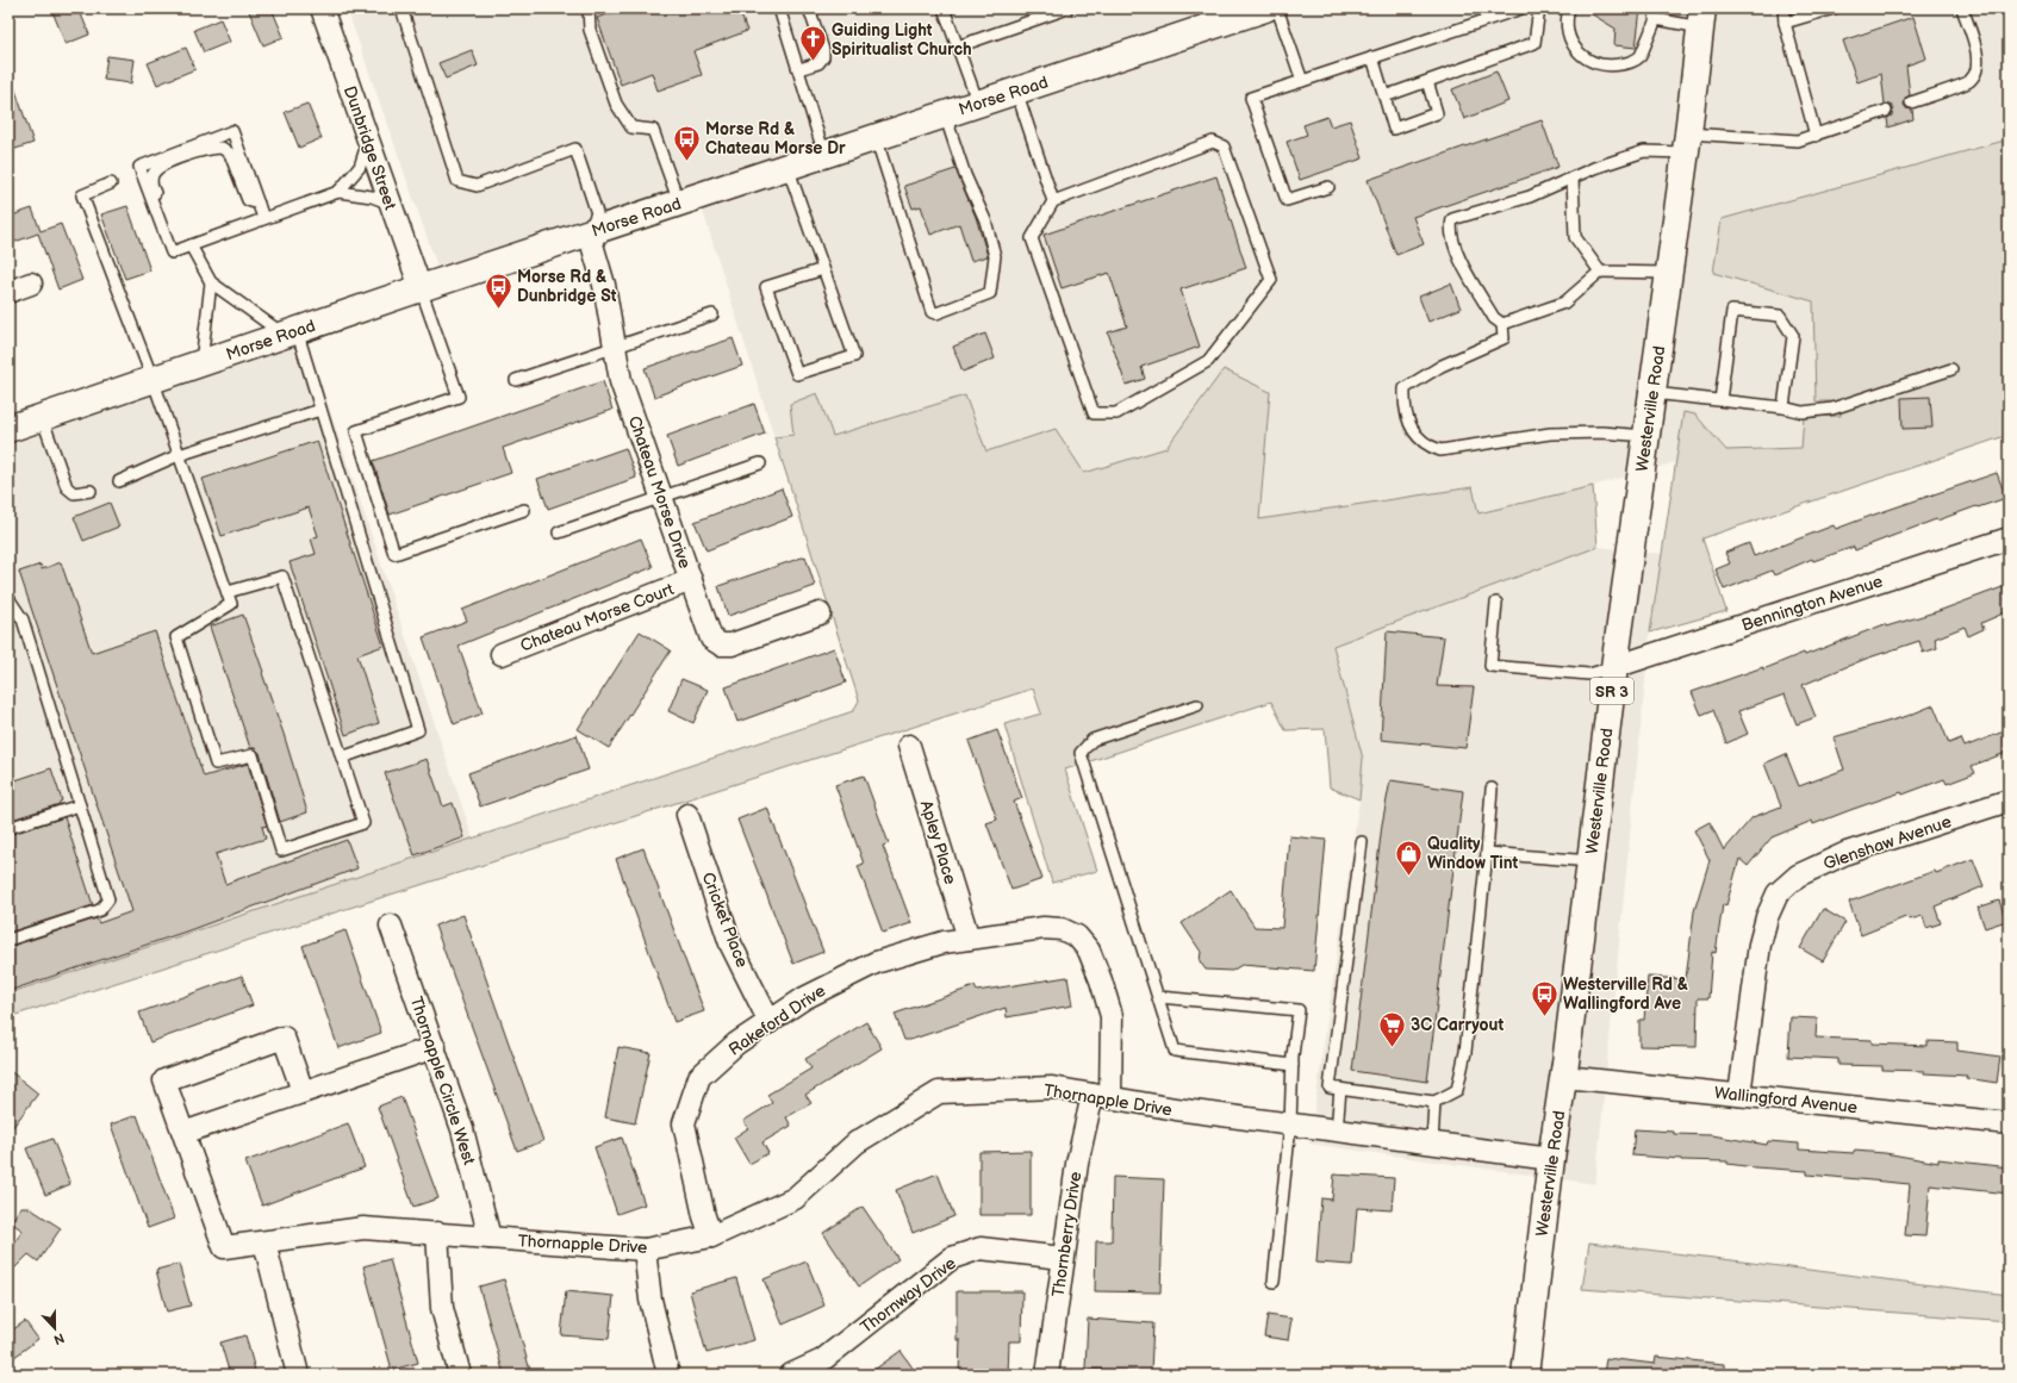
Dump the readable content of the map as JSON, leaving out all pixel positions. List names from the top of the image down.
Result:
{
  "streets": {
    "main road": ["Morse Road", "Westerville Road", "SR 3"],
    "street": [
      "Dunbridge Street",
      "Chateau Morse Drive",
      "Bennington Avenue",
      "Chateau Morse Court",
      "Apley Place",
      "Glenshaw Avenue",
      "Cricket Place",
      "Rakeford Drive",
      "Thornapple Circle West",
      "Thornapple Drive",
      "Wallingford Avenue",
      "Thornberry Drive",
      "Thornway Drive"
    ]
  },
  "crossings": [
    ["Morse Road", "Dunbridge Street"],
    ["Morse Road", "Chateau Morse Drive"],
    ["Westerville Road", "Bennington Avenue"],
    ["Westerville Road", "Thornapple Drive"],
    ["Westerville Road", "Wallingford Avenue"],
    ["Chateau Morse Drive", "Chateau Morse Court"],
    ["Apley Place", "Rakeford Drive"],
    ["Glenshaw Avenue", "Wallingford Avenue"],
    ["Cricket Place", "Rakeford Drive"],
    ["Rakeford Drive", "Thornapple Drive"],
    ["Rakeford Drive", "Thornberry Drive"],
    ["Thornapple Circle West", "Thornapple Drive"],
    ["Thornapple Drive", "Thornberry Drive"],
    ["Thornberry Drive", "Thornway Drive"]
  ],
  "places": {
    "church": ["Guiding Light Spiritualist Church"],
    "bus stop": ["Morse Rd & Chateau Morse Dr", "Morse Rd & Dunbridge St", "Westerville Rd & Wallingford Ave"],
    "shop": ["Quality Window Tint"],
    "supermarket": ["3C Carryout"]
  },
  "north": "bottom"
}
